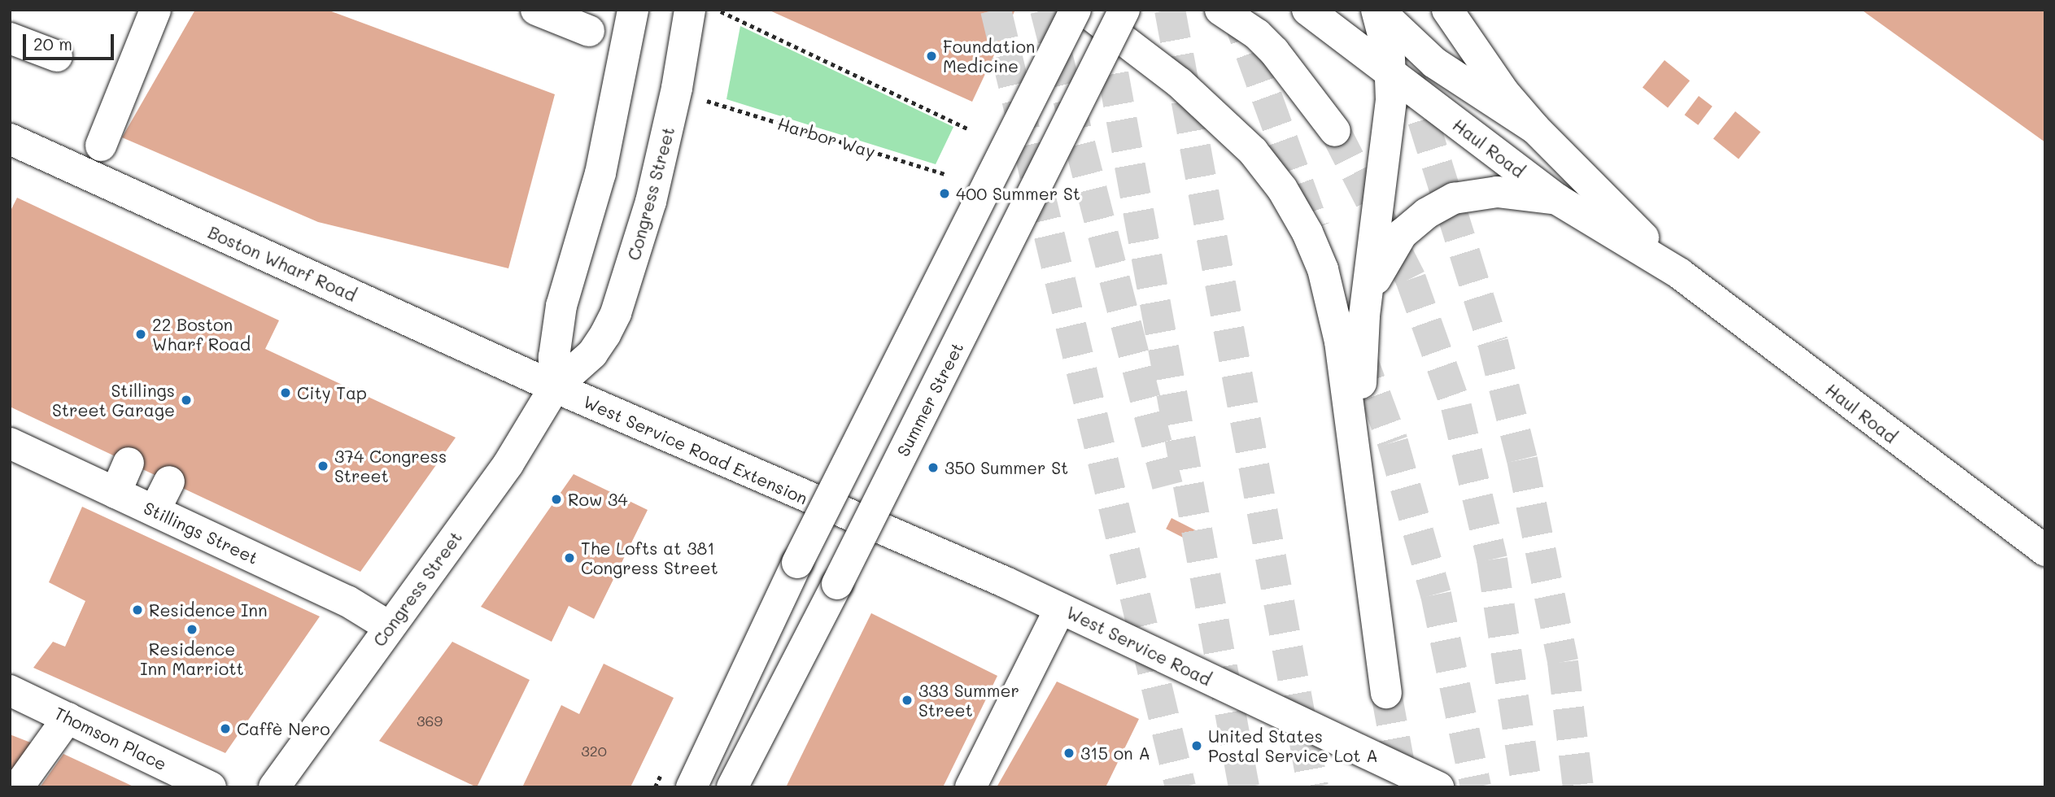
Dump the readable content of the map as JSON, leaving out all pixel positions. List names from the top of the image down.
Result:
{
  "streets": {
    "main road": [
      "Haul Road",
      "Congress Street",
      "Boston Wharf Road",
      "Summer Street",
      "West Service Road Extension",
      "Stillings Street",
      "West Service Road",
      "Thomson Place"
    ],
    "path": ["Harbor Way"]
  },
  "crossings": [
    ["Congress Street", "Boston Wharf Road"],
    ["Congress Street", "West Service Road Extension"],
    ["Congress Street", "Stillings Street"],
    ["Boston Wharf Road", "West Service Road Extension"],
    ["West Service Road Extension", "West Service Road"]
  ],
  "places": [
    "Foundation Medicine",
    "400 Summer St",
    "22 Boston Wharf Road",
    "City Tap",
    "Stillings Street Garage",
    "374 Congress Street",
    "350 Summer St",
    "Row 34",
    "The Lofts at 381 Congress Street",
    "Residence Inn",
    "Residence Inn Marriott",
    "333 Summer Street",
    "Caffè Nero",
    "United States Postal Service Lot A",
    "315 on A"
  ],
  "house_numbers": ["369", "320"],
  "scale_bar": "20 m"
}
